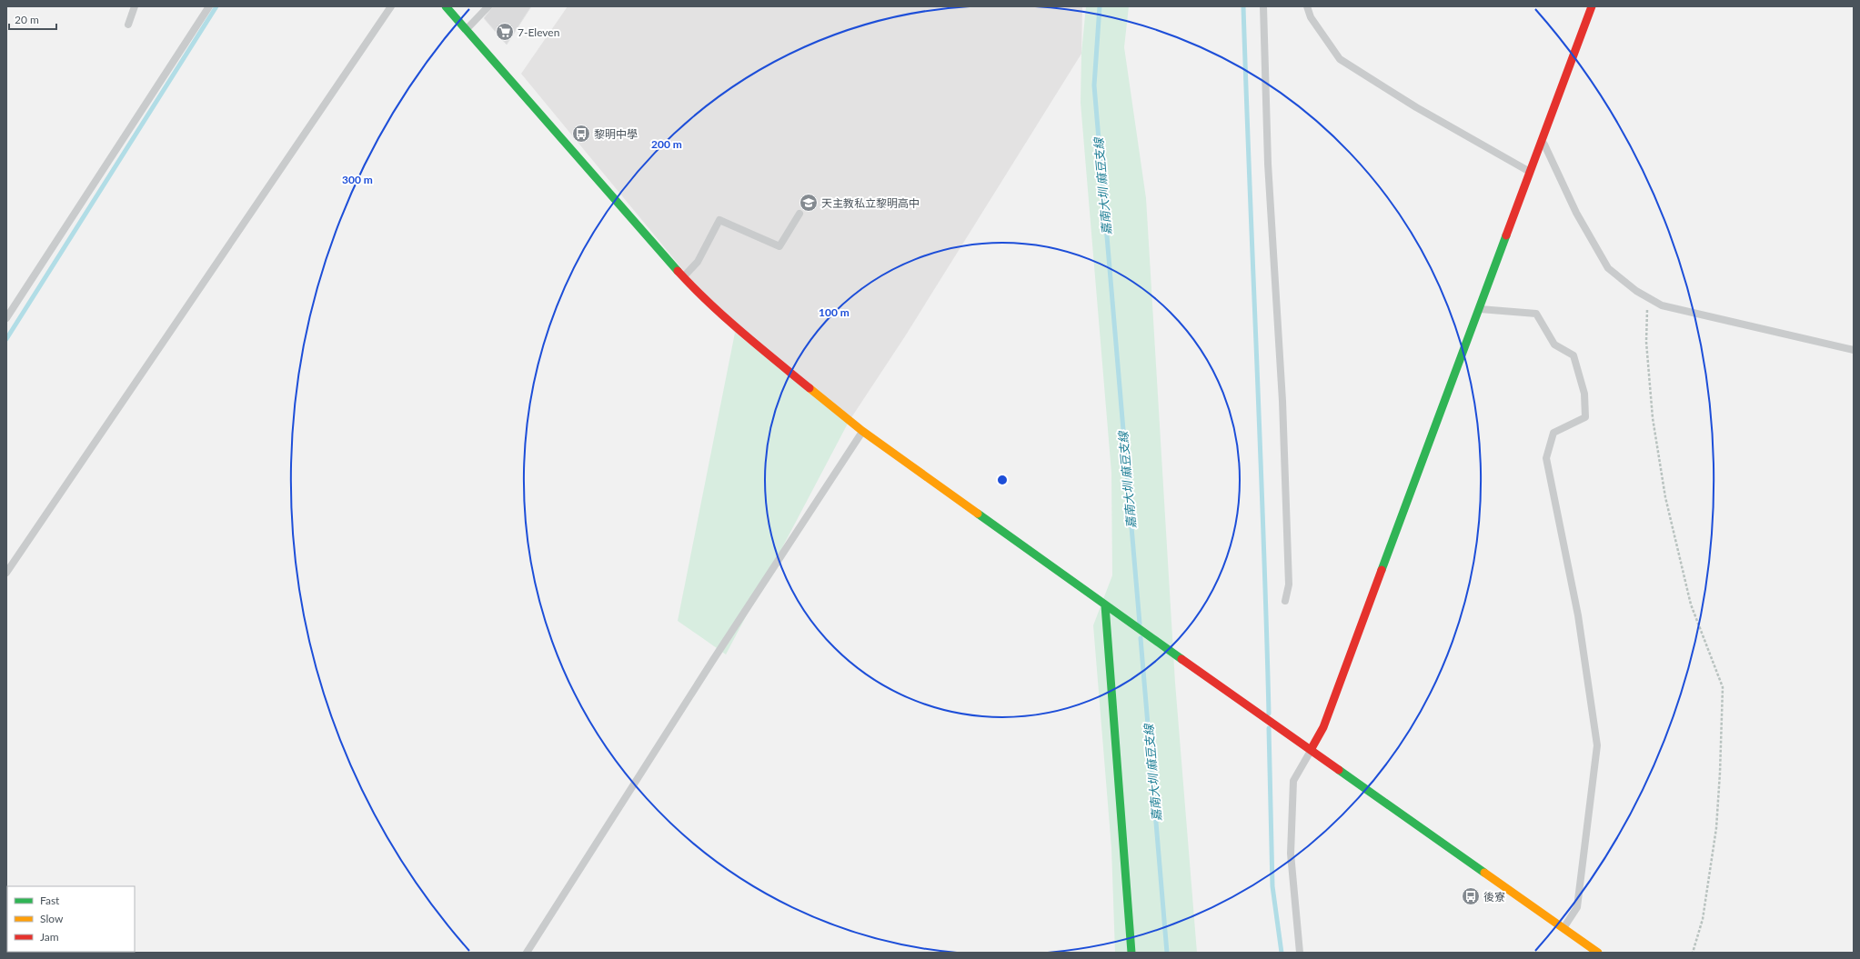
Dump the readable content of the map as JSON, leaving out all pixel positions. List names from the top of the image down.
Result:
{
  "water": ["嘉南大圳 麻豆支線"],
  "places": {
    "supermarket": ["7-Eleven"],
    "bus stop": ["黎明中學", "後寮"],
    "school or university": ["天主教私立黎明高中"]
  },
  "legend": ["Fast", "Slow", "Jam"],
  "scale_bar": "20 m",
  "rings": ["200 m", "300 m", "100 m"]
}
